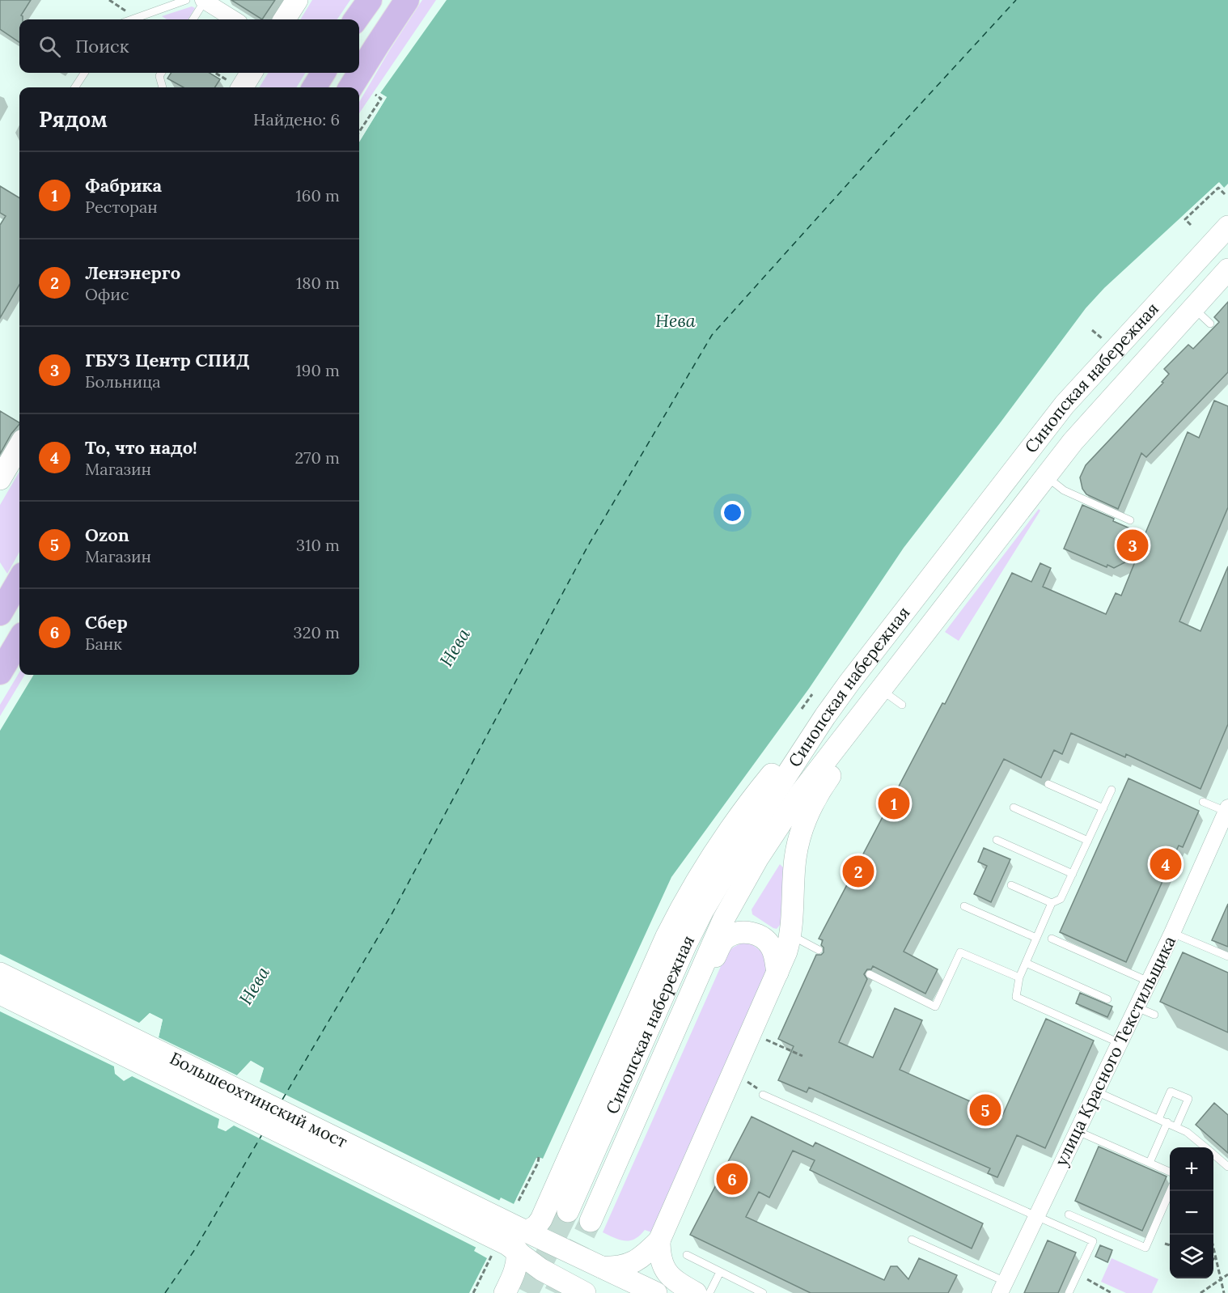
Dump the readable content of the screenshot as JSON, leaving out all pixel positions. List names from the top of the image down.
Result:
{
  "streets": {
    "main road": ["Синопская набережная", "Большеохтинский мост"],
    "street": ["улица Красного Текстильщика"]
  },
  "water": ["Нева"],
  "page": {
    "search": "Поиск",
    "heading": ["Рядом", "Найдено: 6"],
    "list": [
      {
        "mark": "1",
        "name": "Фабрика",
        "note": "Ресторан",
        "value": "160 m"
      },
      {
        "mark": "2",
        "name": "Ленэнерго",
        "note": "Офис",
        "value": "180 m"
      },
      {
        "mark": "3",
        "name": "ГБУЗ Центр СПИД",
        "note": "Больница",
        "value": "190 m"
      },
      {
        "mark": "4",
        "name": "То, что надо!",
        "note": "Магазин",
        "value": "270 m"
      },
      {
        "mark": "5",
        "name": "Ozon",
        "note": "Магазин",
        "value": "310 m"
      },
      {
        "mark": "6",
        "name": "Сбер",
        "note": "Банк",
        "value": "320 m"
      }
    ],
    "pins": [
      "3",
      "1",
      "4",
      "2",
      "5",
      "6"
    ],
    "map_buttons": ["+", "−"]
  }
}
